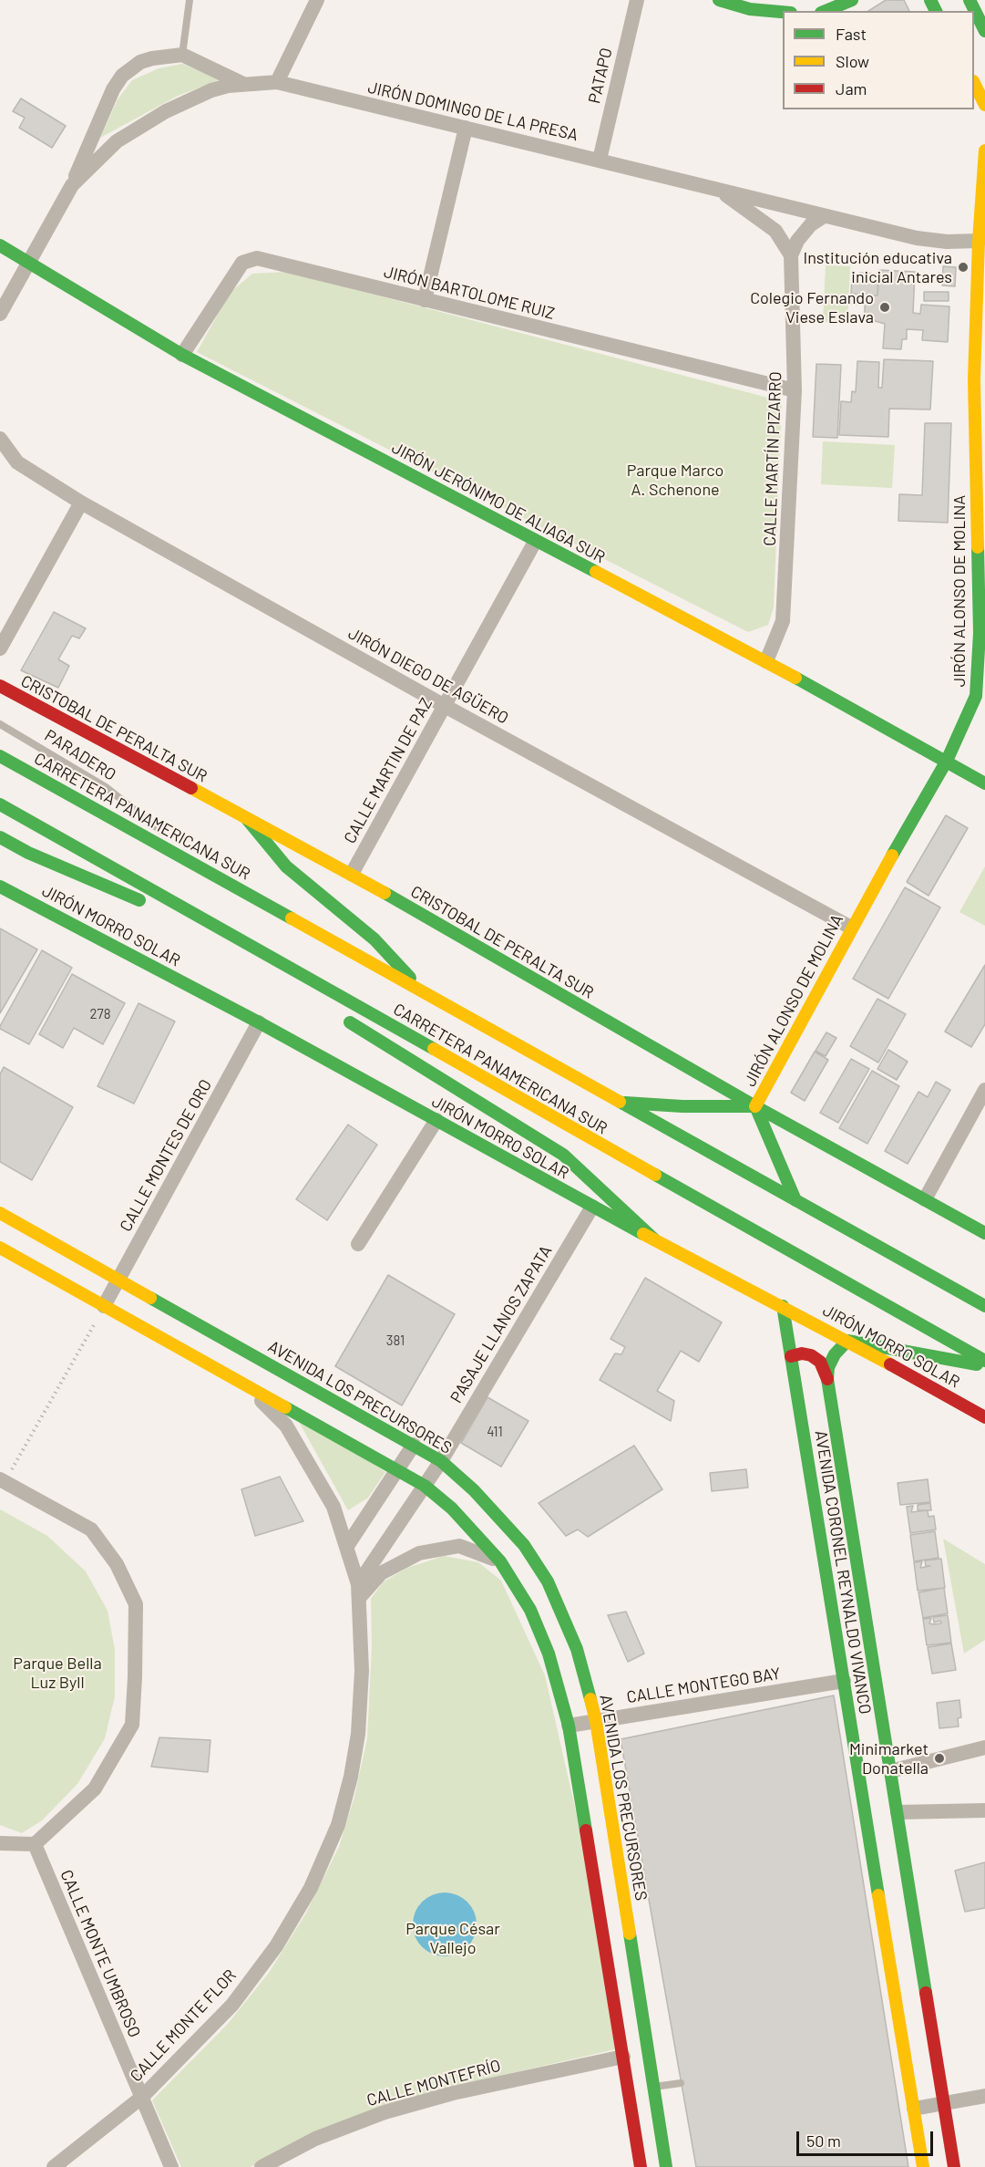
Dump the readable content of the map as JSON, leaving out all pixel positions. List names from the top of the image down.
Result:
{
  "streets": {
    "main road": [
      "JIRÓN JERÓNIMO DE ALIAGA SUR",
      "JIRÓN ALONSO DE MOLINA",
      "CRISTOBAL DE PERALTA SUR",
      "CARRETERA PANAMERICANA SUR",
      "JIRÓN MORRO SOLAR",
      "AVENIDA LOS PRECURSORES",
      "AVENIDA CORONEL REYNALDO VIVANCO"
    ],
    "street": [
      "PATAPO",
      "JIRÓN DOMINGO DE LA PRESA",
      "JIRÓN BARTOLOME RUIZ",
      "CALLE MARTÍN PIZARRO",
      "JIRÓN DIEGO DE AGÜERO",
      "CALLE MARTIN DE PAZ",
      "CALLE MONTES DE ORO",
      "PASAJE LLANOS ZAPATA",
      "CALLE MONTEGO BAY",
      "CALLE MONTE UMBROSO",
      "CALLE MONTE FLOR",
      "CALLE MONTEFRÍO"
    ],
    "lane": ["PARADERO"]
  },
  "crossings": [
    ["PATAPO", "JIRÓN DOMINGO DE LA PRESA"],
    ["JIRÓN DOMINGO DE LA PRESA", "JIRÓN JERÓNIMO DE ALIAGA SUR"],
    ["JIRÓN DOMINGO DE LA PRESA", "JIRÓN ALONSO DE MOLINA"],
    ["JIRÓN BARTOLOME RUIZ", "CALLE MARTÍN PIZARRO"],
    ["JIRÓN BARTOLOME RUIZ", "JIRÓN JERÓNIMO DE ALIAGA SUR"],
    ["CALLE MARTÍN PIZARRO", "JIRÓN JERÓNIMO DE ALIAGA SUR"],
    ["JIRÓN JERÓNIMO DE ALIAGA SUR", "JIRÓN ALONSO DE MOLINA"],
    ["JIRÓN JERÓNIMO DE ALIAGA SUR", "CALLE MARTIN DE PAZ"],
    ["JIRÓN ALONSO DE MOLINA", "JIRÓN DIEGO DE AGÜERO"],
    ["JIRÓN ALONSO DE MOLINA", "CRISTOBAL DE PERALTA SUR"],
    ["JIRÓN DIEGO DE AGÜERO", "CALLE MARTIN DE PAZ"],
    ["CRISTOBAL DE PERALTA SUR", "CALLE MARTIN DE PAZ"],
    ["JIRÓN MORRO SOLAR", "CALLE MONTES DE ORO"],
    ["JIRÓN MORRO SOLAR", "PASAJE LLANOS ZAPATA"],
    ["JIRÓN MORRO SOLAR", "AVENIDA CORONEL REYNALDO VIVANCO"],
    ["CALLE MONTES DE ORO", "AVENIDA LOS PRECURSORES"],
    ["PASAJE LLANOS ZAPATA", "AVENIDA LOS PRECURSORES"],
    ["PASAJE LLANOS ZAPATA", "CALLE MONTE FLOR"],
    ["AVENIDA LOS PRECURSORES", "CALLE MONTEGO BAY"],
    ["AVENIDA CORONEL REYNALDO VIVANCO", "CALLE MONTEGO BAY"],
    ["CALLE MONTE UMBROSO", "CALLE MONTE FLOR"]
  ],
  "parks": ["Parque Marco A. Schenone", "Parque Bella Luz Byll", "Parque César Vallejo"],
  "places": ["Institución educativa inicial Antares", "Colegio Fernando Viese Eslava", "Minimarket Donatella"],
  "house_numbers": ["278", "381", "411"],
  "legend": ["Fast", "Slow", "Jam"],
  "scale_bar": "50 m"
}
